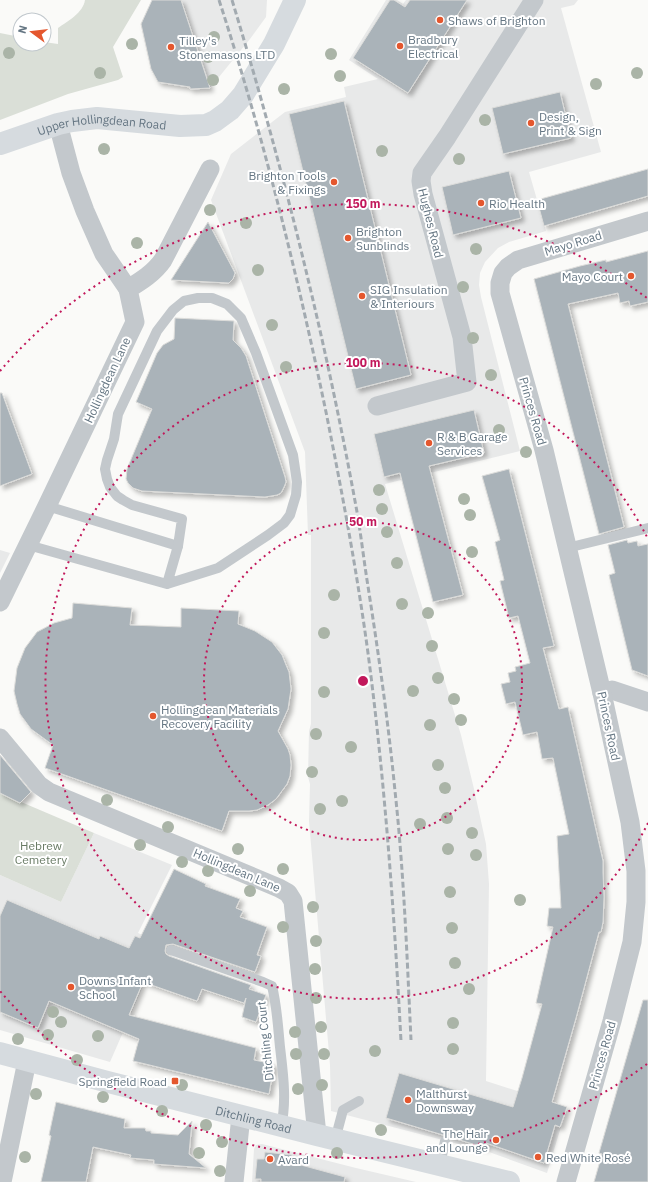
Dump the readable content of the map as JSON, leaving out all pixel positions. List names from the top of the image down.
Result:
{
  "streets": {
    "street": [
      "Upper Hollingdean Road",
      "Hughes Road",
      "Mayo Road",
      "Hollingdean Lane",
      "Princes Road",
      "Ditchling Road"
    ],
    "lane": ["Ditchling Court"]
  },
  "crossings": [
    ["Mayo Road", "Princes Road"],
    ["Hollingdean Lane", "Ditchling Road"],
    ["Ditchling Court", "Ditchling Road"]
  ],
  "parks": ["Hebrew Cemetery"],
  "places": {
    "other": [
      "Shaws of Brighton",
      "Bradbury Electrical",
      "Tilley's Stonemasons LTD",
      "Design, Print & Sign",
      "Brighton Tools & Fixings",
      "Rio Health",
      "Brighton Sunblinds",
      "Mayo Court",
      "SIG Insulation & Interiours",
      "R & B Garage Services",
      "Hollingdean Materials Recovery Facility",
      "Downs Infant School",
      "Malthurst Downsway",
      "The Hair and Lounge",
      "Red White Rosé",
      "Avard"
    ],
    "transit": ["Springfield Road"]
  },
  "north": "left",
  "rings": ["150 m", "100 m", "50 m"]
}
